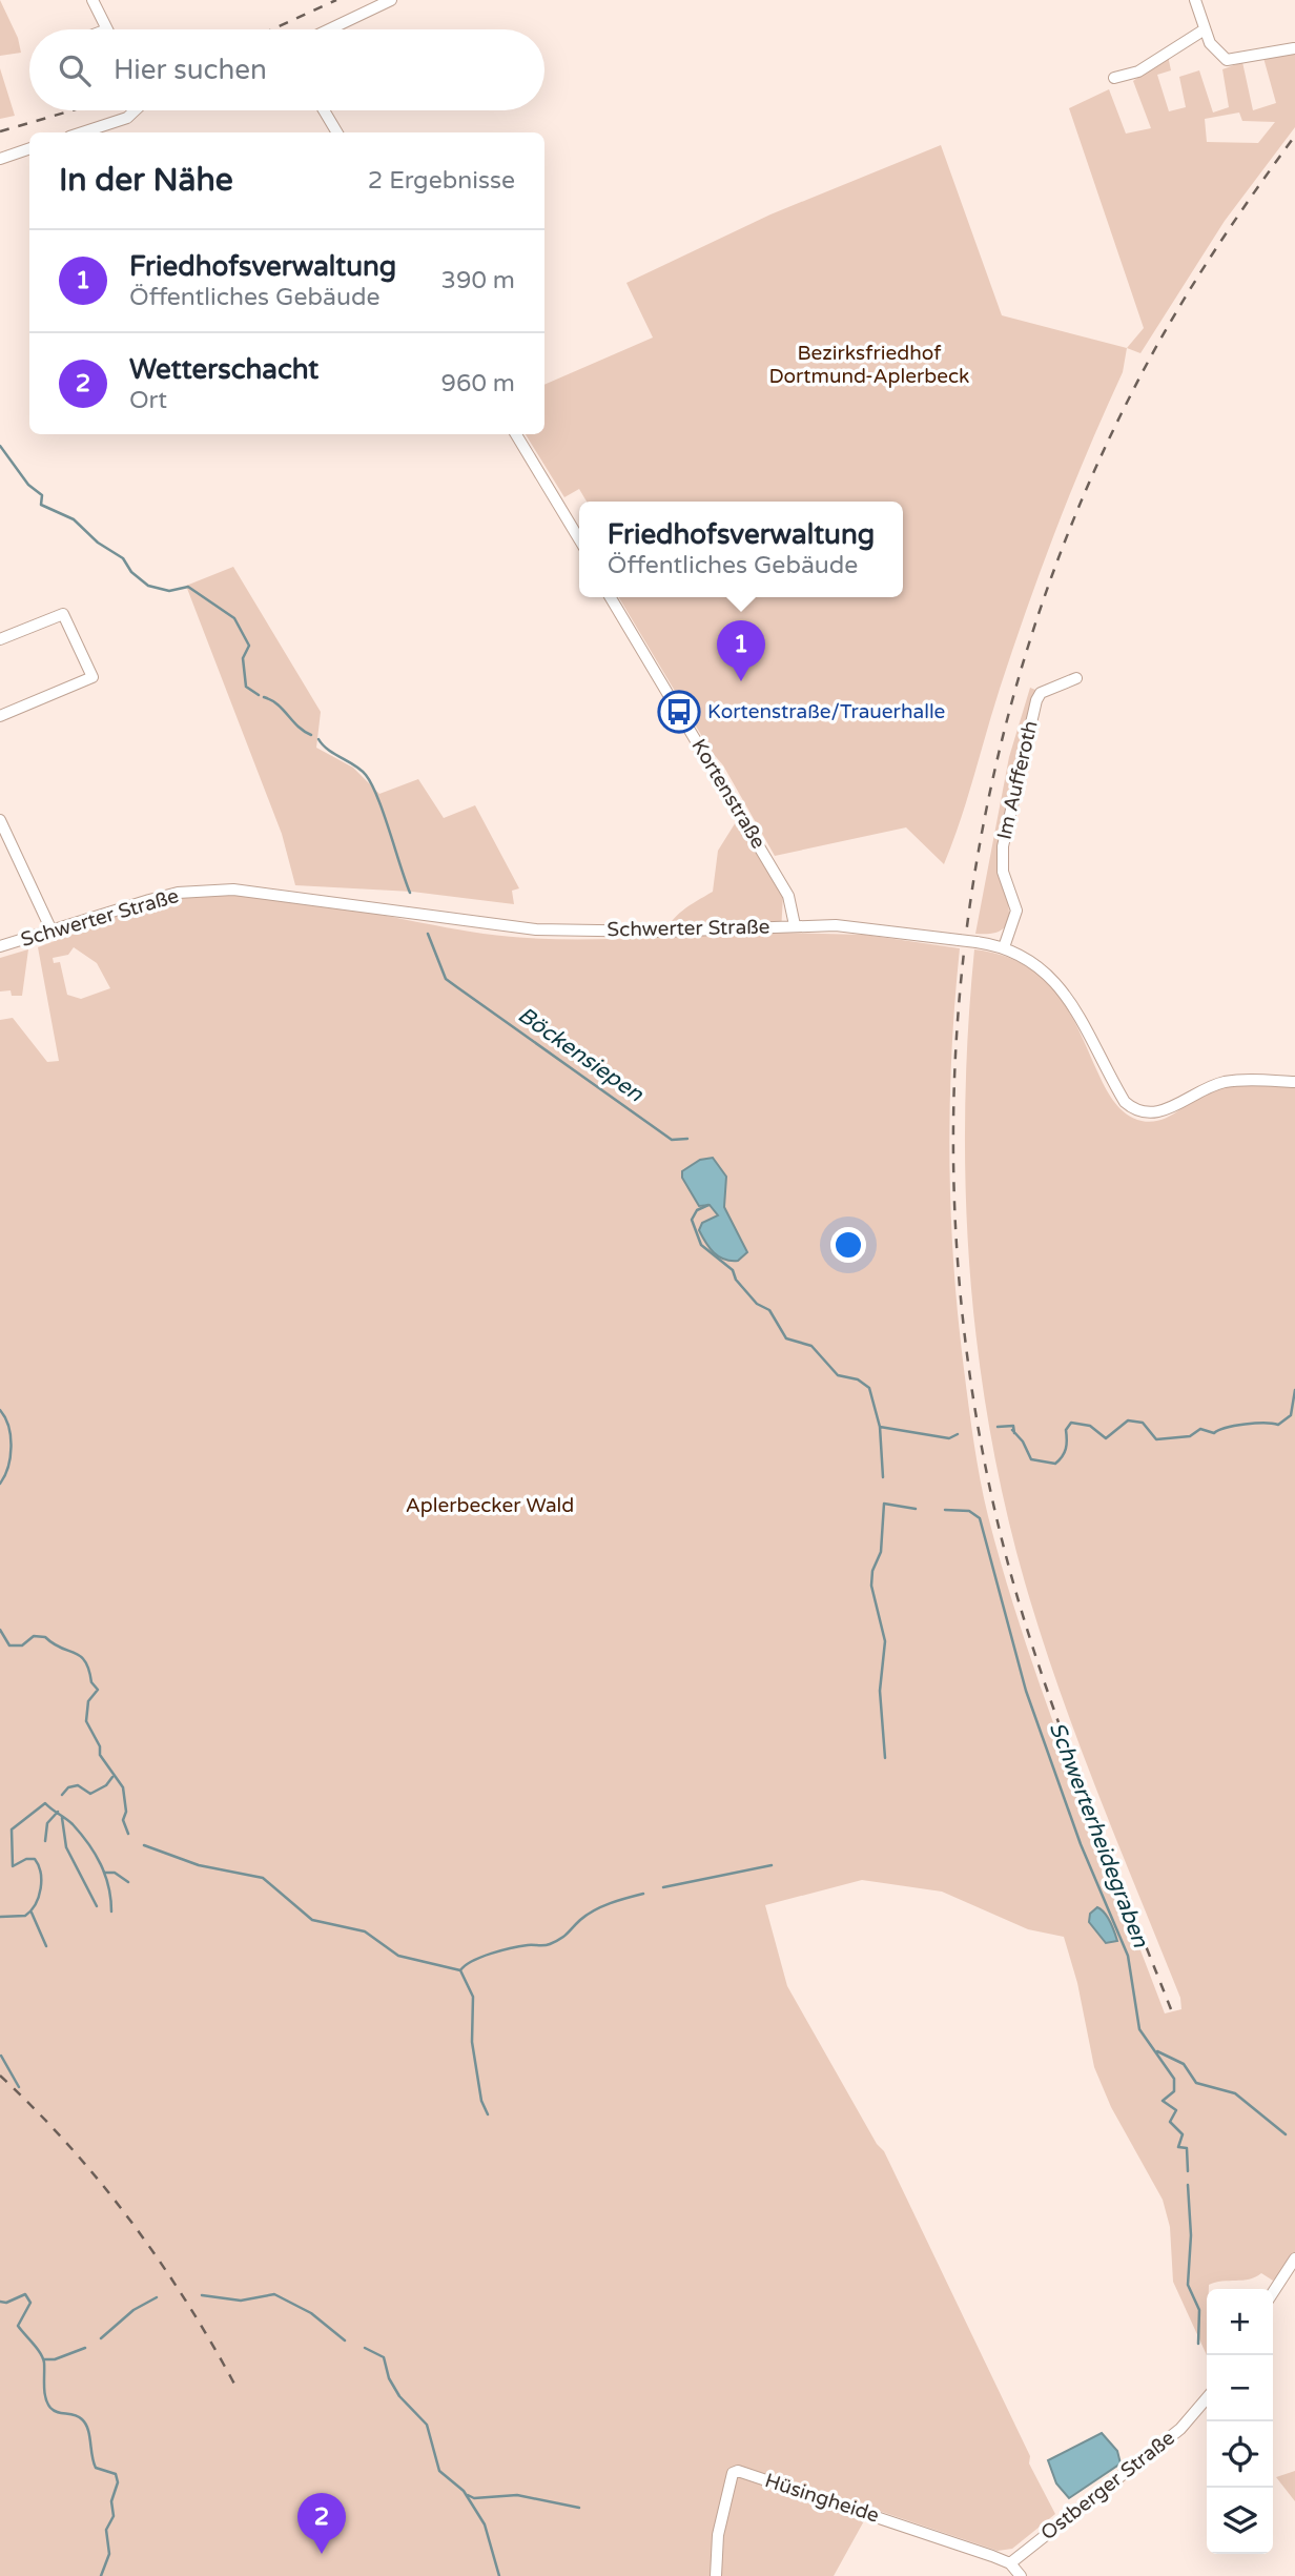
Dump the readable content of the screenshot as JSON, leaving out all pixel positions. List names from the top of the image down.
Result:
{
  "streets": {
    "street": [
      "Im Aufferoth",
      "Kortenstraße",
      "Schwerter Straße",
      "Ostberger Straße",
      "Hüsingheide"
    ]
  },
  "crossings": [
    ["Im Aufferoth", "Schwerter Straße"],
    ["Kortenstraße", "Schwerter Straße"],
    ["Ostberger Straße", "Hüsingheide"]
  ],
  "water": ["Böckensiepen", "Schwerterheidegraben"],
  "parks": ["Bezirksfriedhof Dortmund-Aplerbeck", "Aplerbecker Wald"],
  "places": {
    "bus stop": ["Kortenstraße/Trauerhalle"]
  },
  "page": {
    "search": "Hier suchen",
    "heading": ["In der Nähe", "2 Ergebnisse"],
    "list": [
      {
        "mark": "1",
        "name": "Friedhofsverwaltung",
        "note": "Öffentliches Gebäude",
        "value": "390 m"
      },
      {
        "mark": "2",
        "name": "Wetterschacht",
        "note": "Ort",
        "value": "960 m"
      }
    ],
    "popup": ["Friedhofsverwaltung", "Öffentliches Gebäude"],
    "pins": ["1", "2"],
    "map_buttons": ["+", "−"]
  }
}
